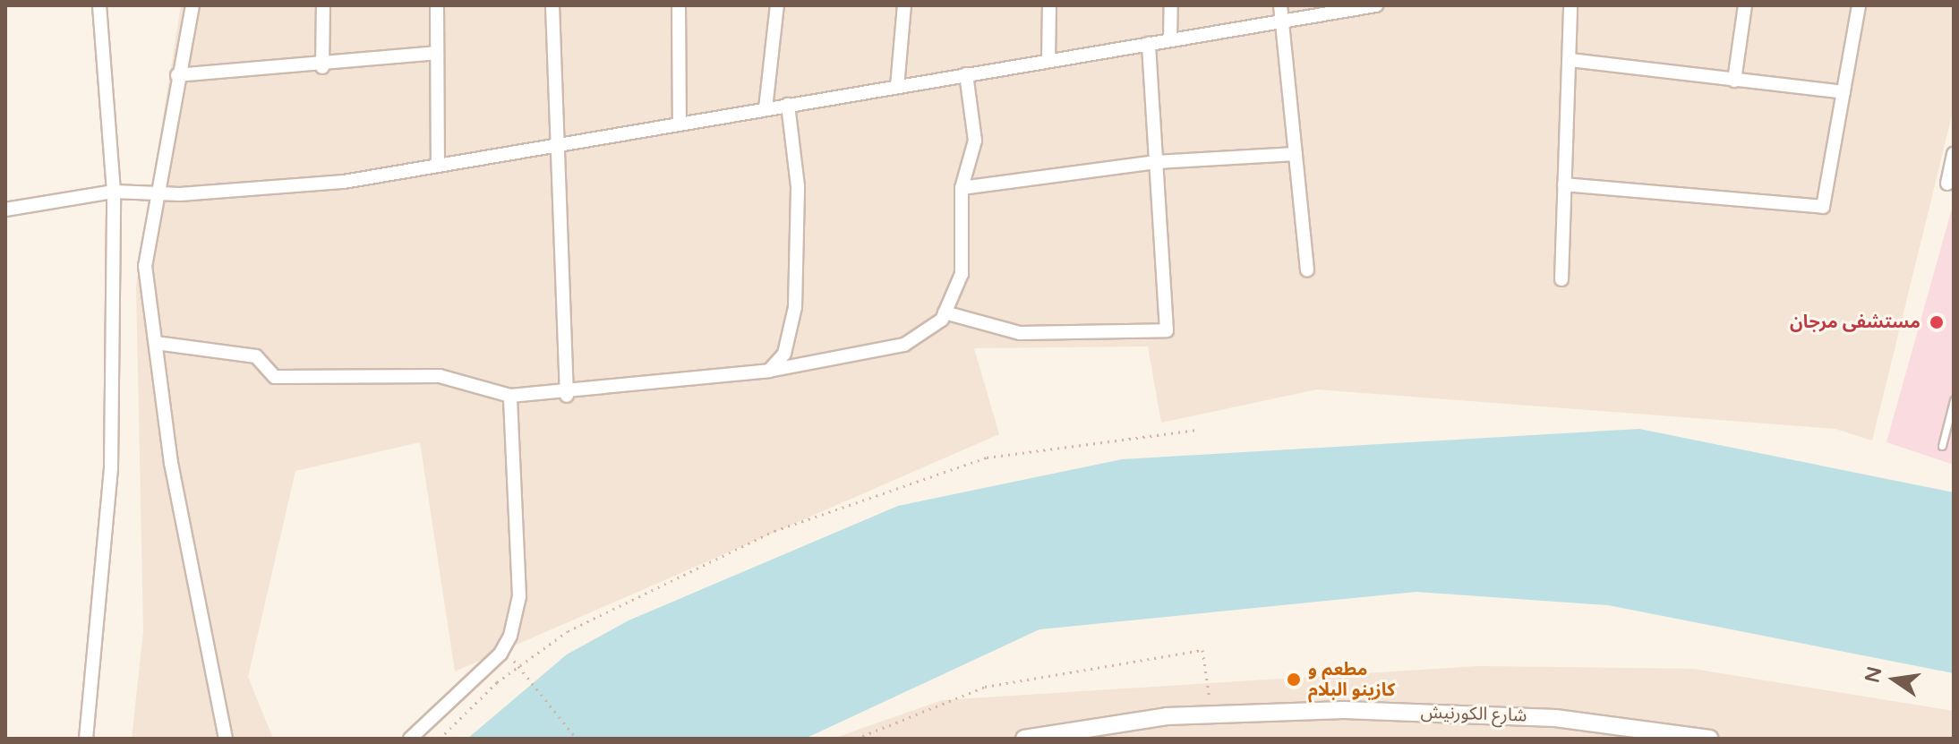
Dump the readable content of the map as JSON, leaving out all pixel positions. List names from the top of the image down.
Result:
{
  "streets": {
    "street": ["شارع الكورنيش"]
  },
  "places": ["مستشفى مرجان", "مطعم و كازينو البلام"],
  "north": "left"
}
